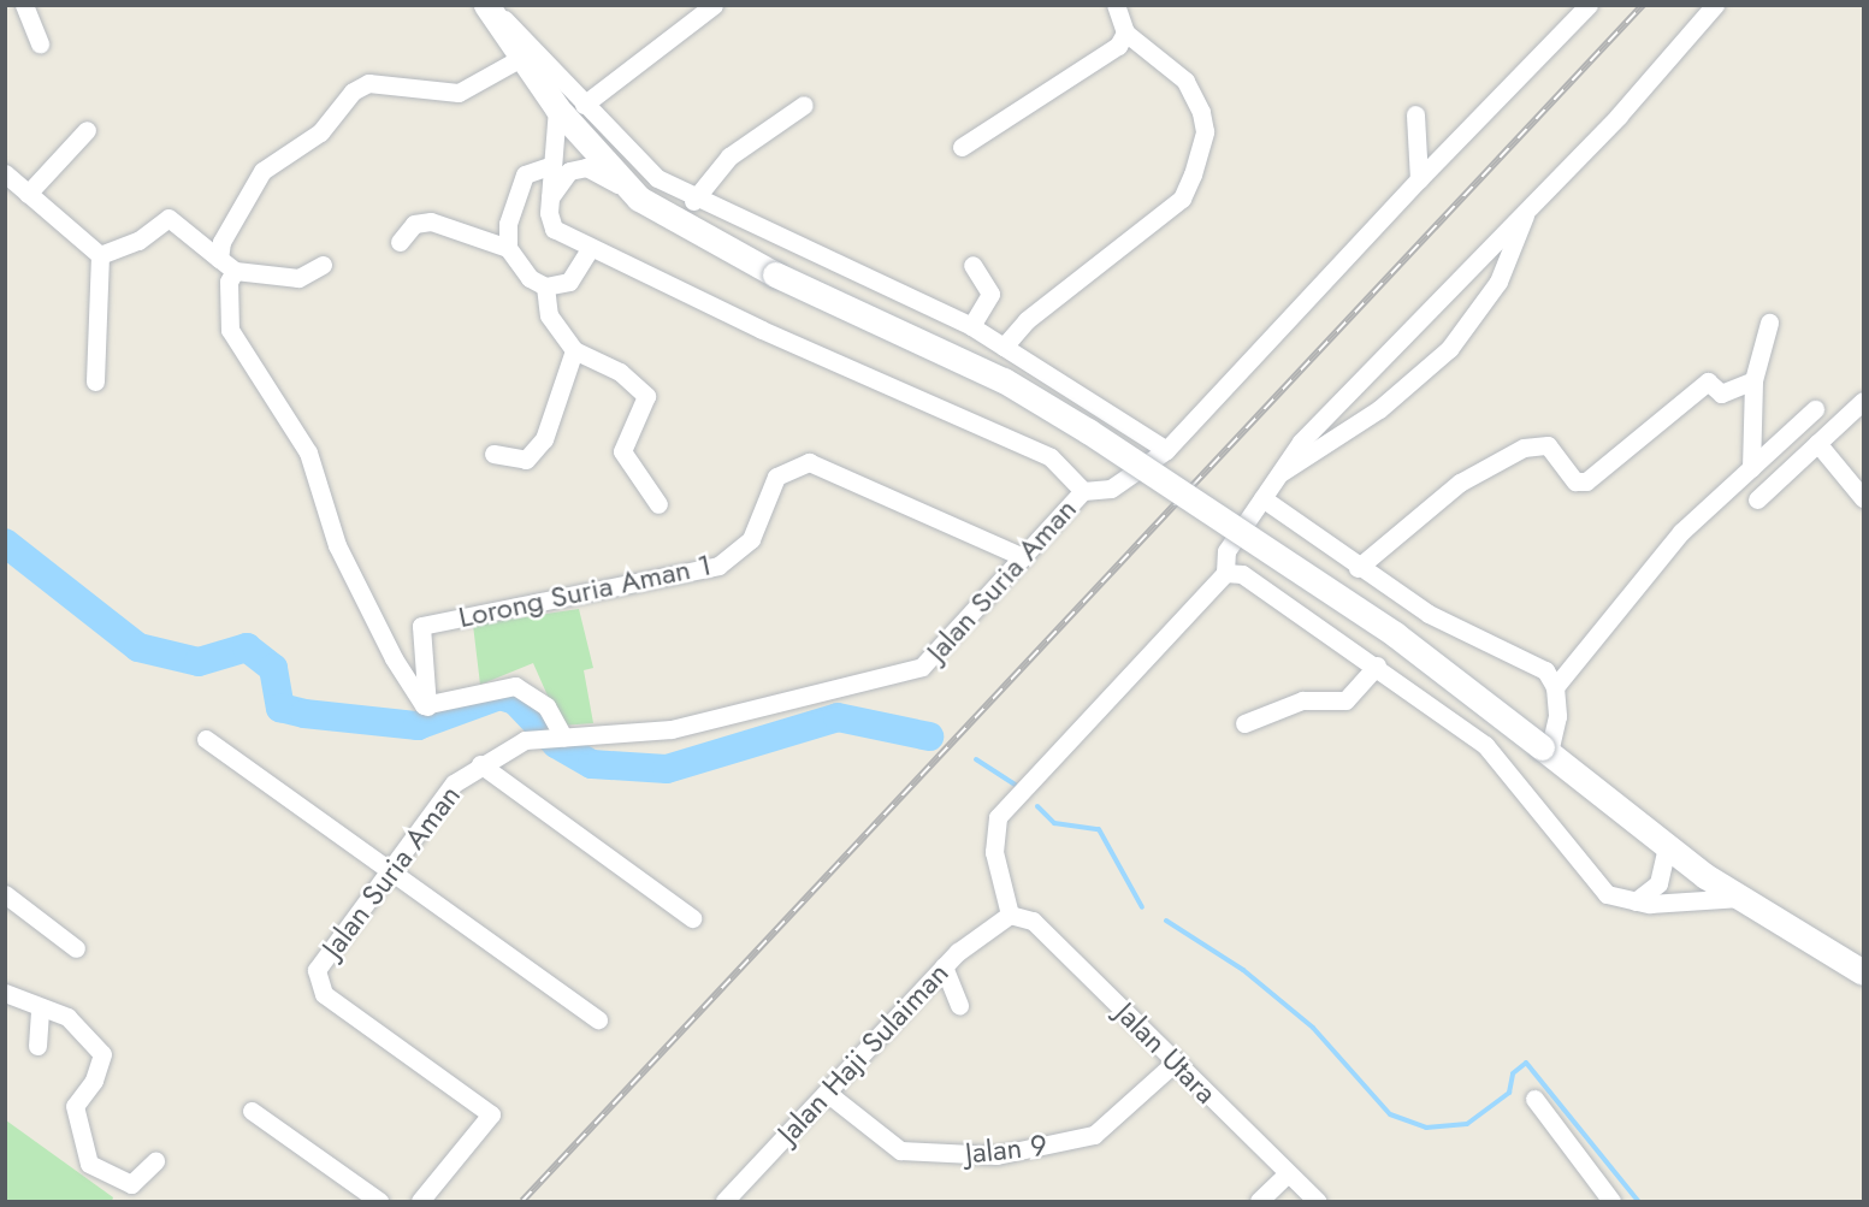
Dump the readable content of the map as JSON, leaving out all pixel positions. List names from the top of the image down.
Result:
{
  "streets": {
    "street": [
      "Jalan Suria Aman",
      "Lorong Suria Aman 1",
      "Jalan Haji Sulaiman",
      "Jalan Utara",
      "Jalan 9"
    ]
  },
  "crossings": [
    ["Jalan Suria Aman", "Lorong Suria Aman 1"],
    ["Jalan Haji Sulaiman", "Jalan Utara"],
    ["Jalan Haji Sulaiman", "Jalan 9"],
    ["Jalan Utara", "Jalan 9"]
  ]
}
